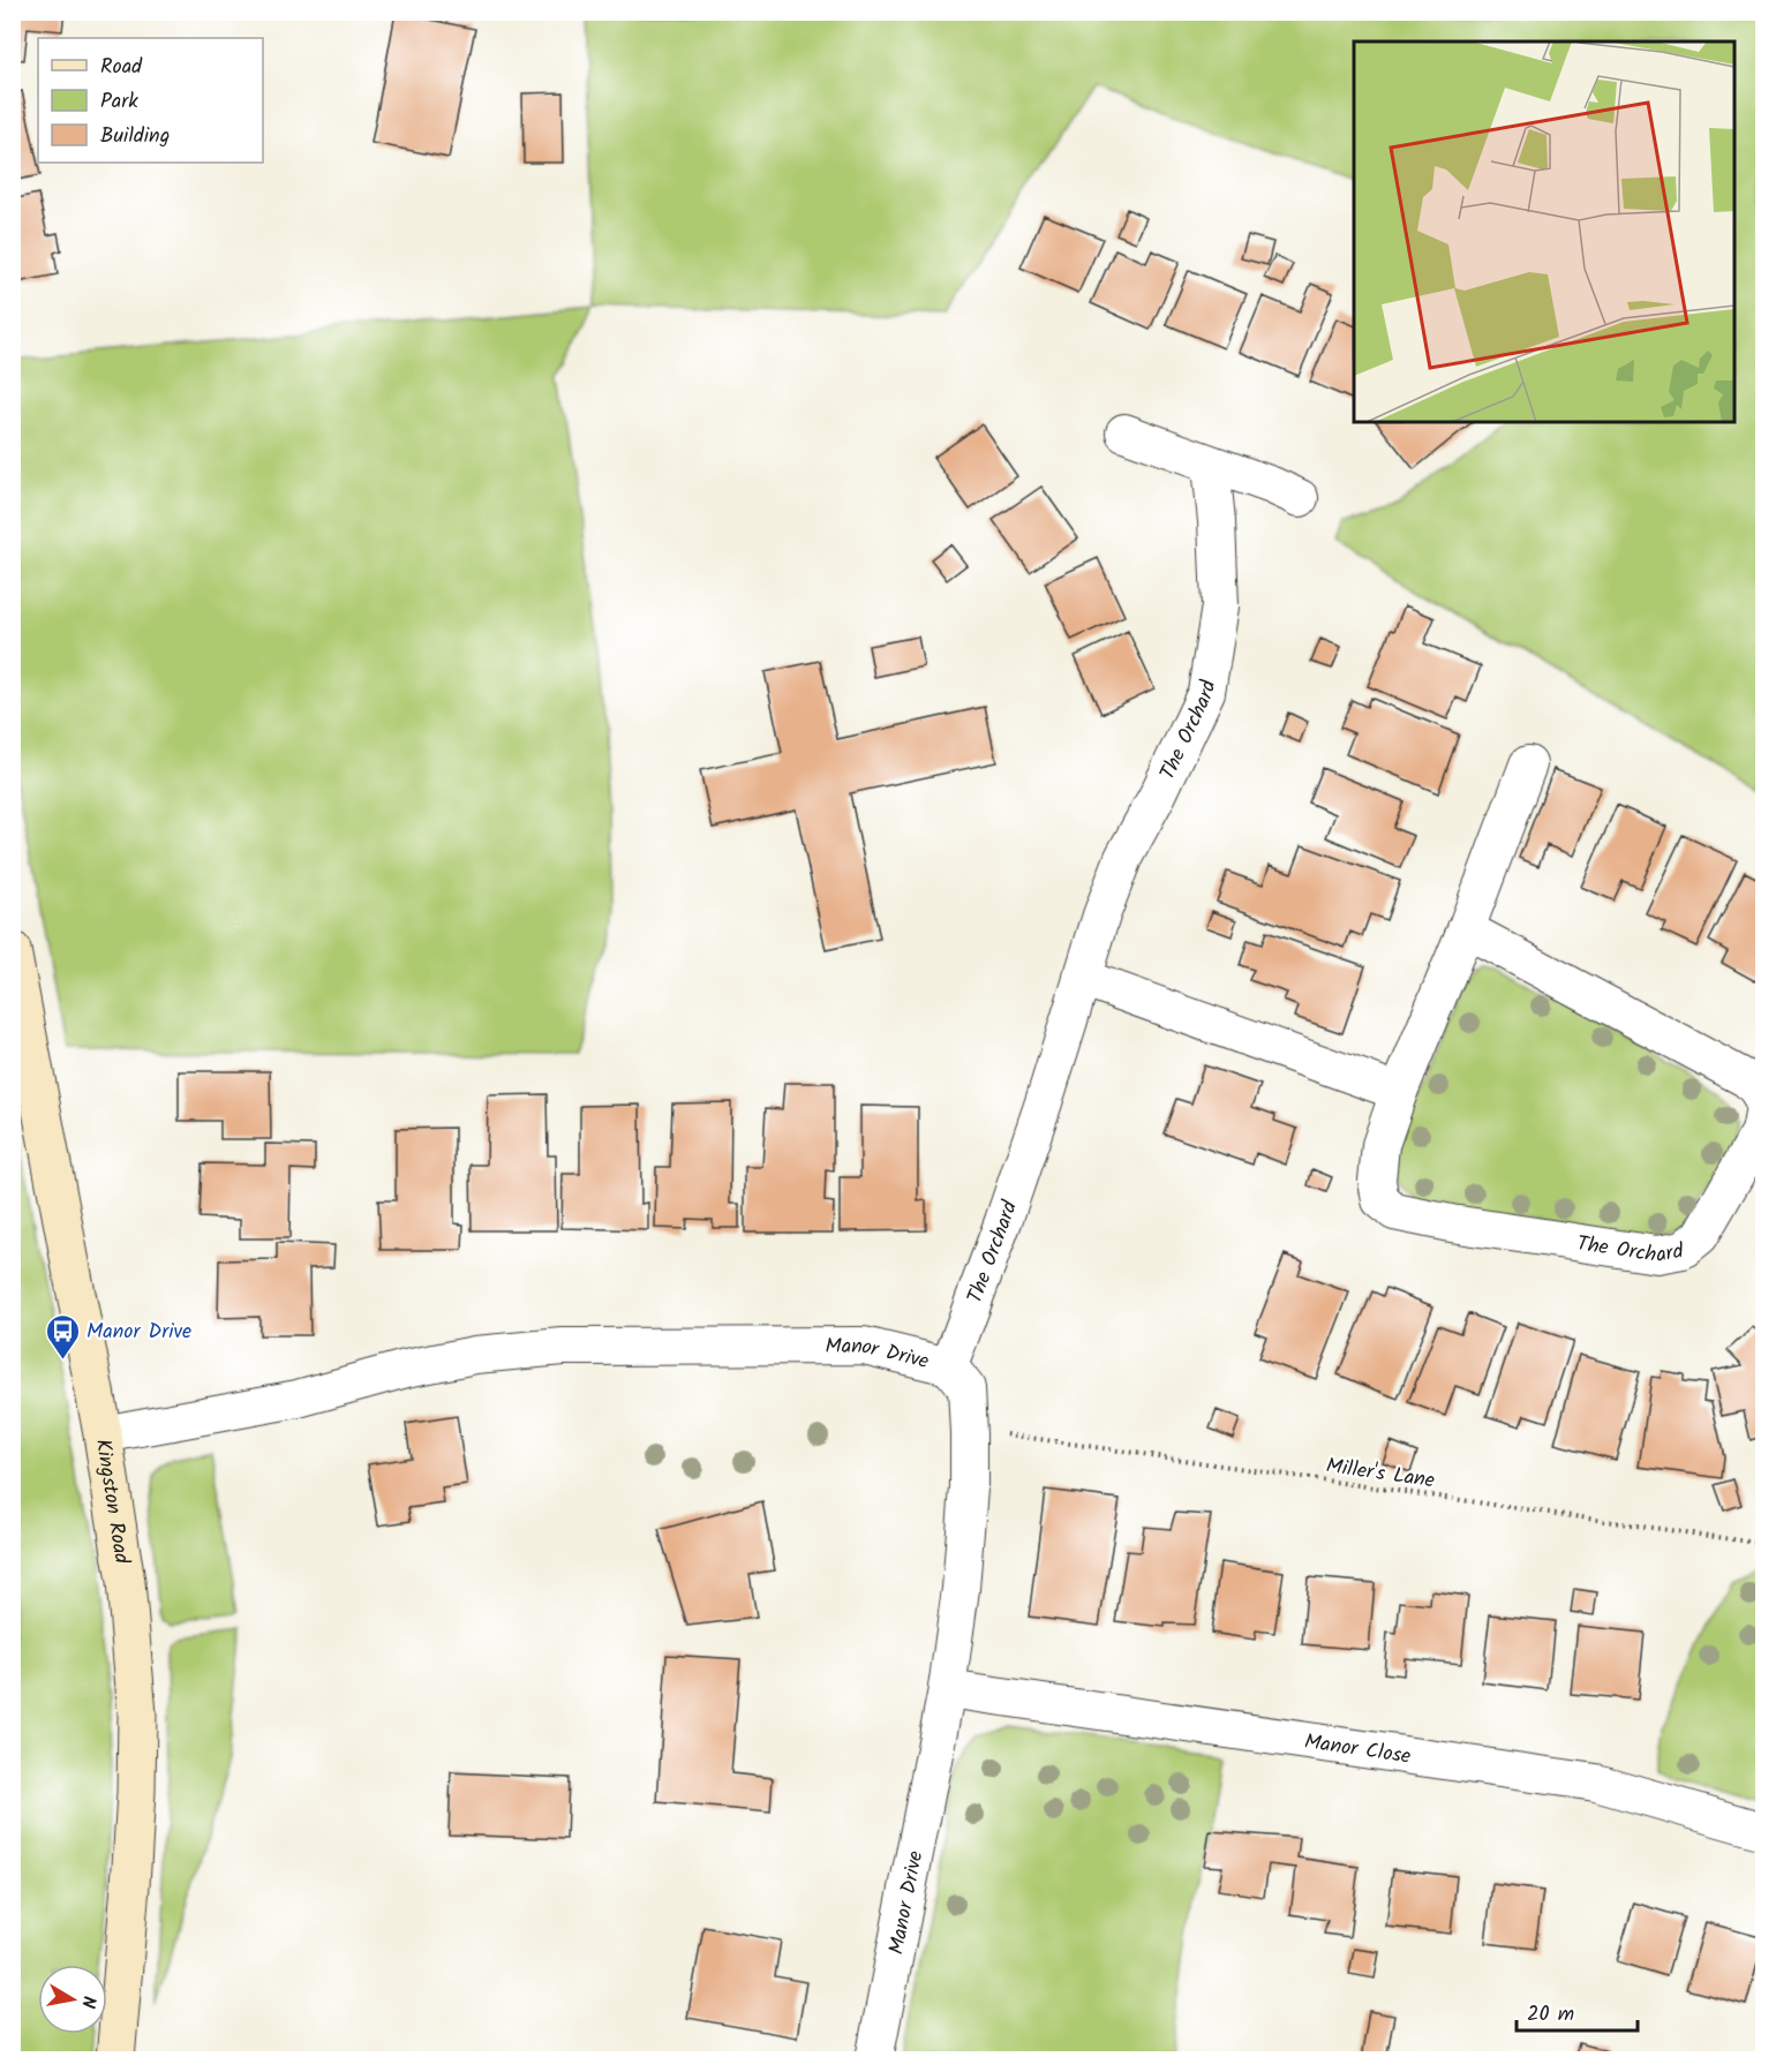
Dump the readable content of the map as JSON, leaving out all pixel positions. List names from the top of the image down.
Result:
{
  "streets": {
    "main road": ["Kingston Road"],
    "street": ["The Orchard", "Manor Drive", "Manor Close"],
    "path": ["Miller's Lane"]
  },
  "crossings": [
    ["The Orchard", "Manor Drive"],
    ["Manor Drive", "Kingston Road"],
    ["Manor Drive", "Manor Close"]
  ],
  "places": {
    "bus stop": ["Manor Drive"]
  },
  "legend": ["Road", "Park", "Building"],
  "scale_bar": "20 m",
  "north": "right"
}
